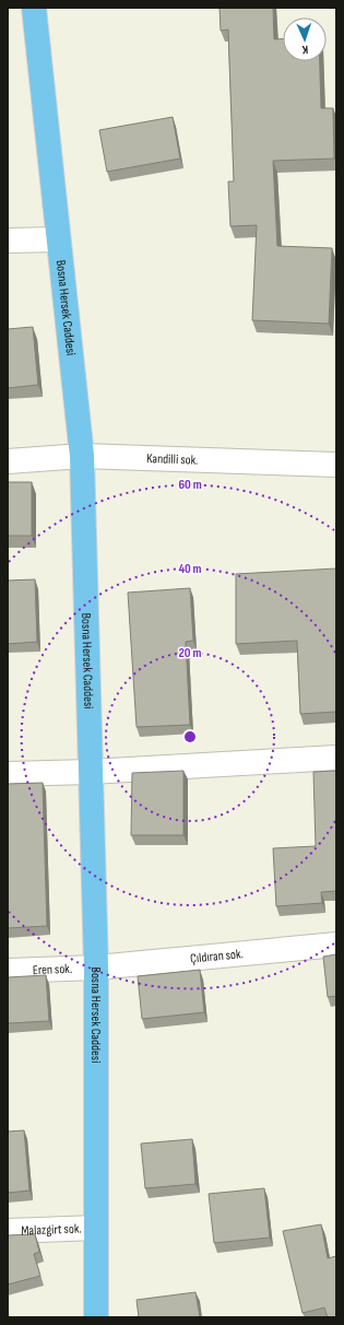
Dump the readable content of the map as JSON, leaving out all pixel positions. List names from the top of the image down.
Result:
{
  "streets": {
    "main road": ["Bosna Hersek Caddesi"],
    "street": [
      "Kandilli sok.",
      "Çıldıran sok.",
      "Eren sok.",
      "Malazgirt sok."
    ]
  },
  "crossings": [
    ["Bosna Hersek Caddesi", "Kandilli sok."],
    ["Bosna Hersek Caddesi", "Çıldıran sok."],
    ["Bosna Hersek Caddesi", "Eren sok."],
    ["Bosna Hersek Caddesi", "Malazgirt sok."],
    ["Çıldıran sok.", "Eren sok."]
  ],
  "north": "bottom",
  "rings": ["60 m", "40 m", "20 m"]
}
